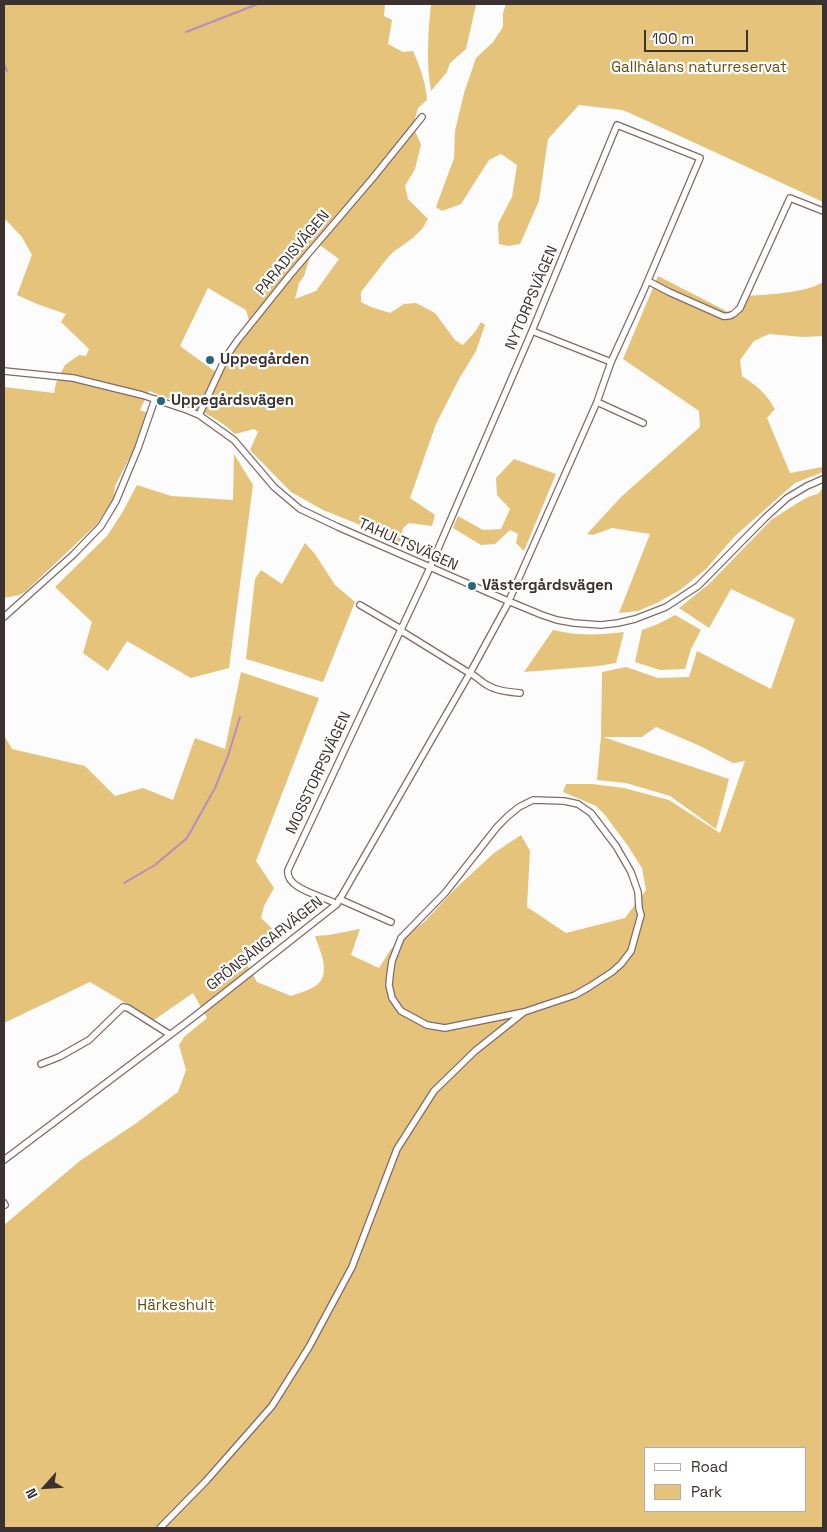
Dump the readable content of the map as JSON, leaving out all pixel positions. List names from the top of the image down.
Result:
{
  "streets": {
    "street": [
      "PARADISVÄGEN",
      "NYTORPSVÄGEN",
      "TAHULTSVÄGEN",
      "MOSSTORPSVÄGEN",
      "GRÖNSÅNGARVÄGEN"
    ]
  },
  "crossings": [
    ["PARADISVÄGEN", "TAHULTSVÄGEN"],
    ["NYTORPSVÄGEN", "TAHULTSVÄGEN"],
    ["NYTORPSVÄGEN", "MOSSTORPSVÄGEN"],
    ["TAHULTSVÄGEN", "MOSSTORPSVÄGEN"],
    ["TAHULTSVÄGEN", "GRÖNSÅNGARVÄGEN"],
    ["MOSSTORPSVÄGEN", "GRÖNSÅNGARVÄGEN"]
  ],
  "parks": ["Gallhålans naturreservat", "Härkeshult"],
  "places": ["Uppegården", "Uppegårdsvägen", "Västergårdsvägen"],
  "legend": ["Road", "Park"],
  "scale_bar": "100 m",
  "north": "bottom left"
}
